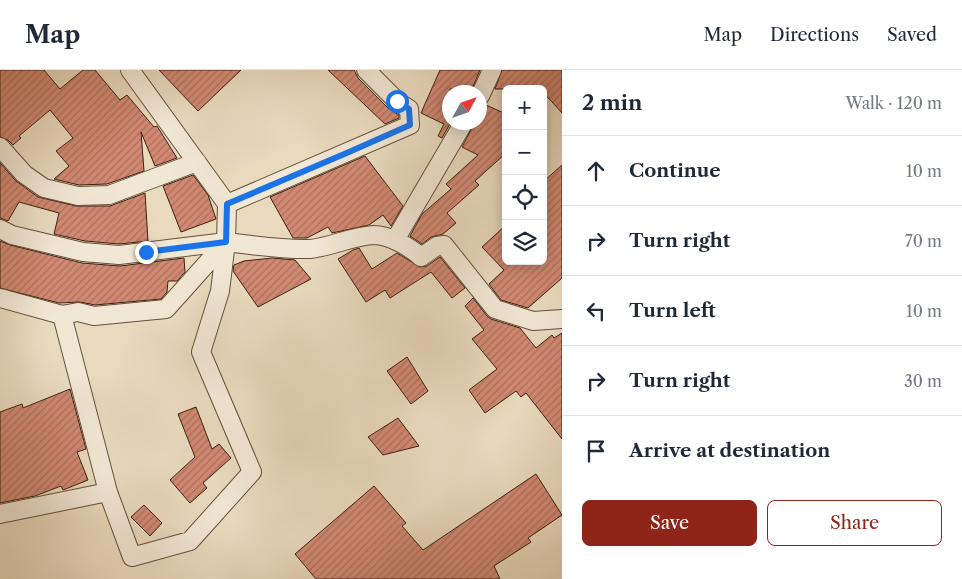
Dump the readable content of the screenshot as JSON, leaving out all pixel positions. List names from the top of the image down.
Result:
{
  "north": "top right",
  "page": {
    "header": "Map",
    "nav": ["Map", "Directions", "Saved"],
    "heading": ["2 min", "Walk · 120 m"],
    "map_buttons": ["+", "−"],
    "list": [
      ["Continue", "10 m"],
      ["Turn right", "70 m"],
      ["Turn left", "10 m"],
      ["Turn right", "30 m"],
      "Arrive at destination"
    ],
    "buttons": ["Save", "Share"]
  }
}
